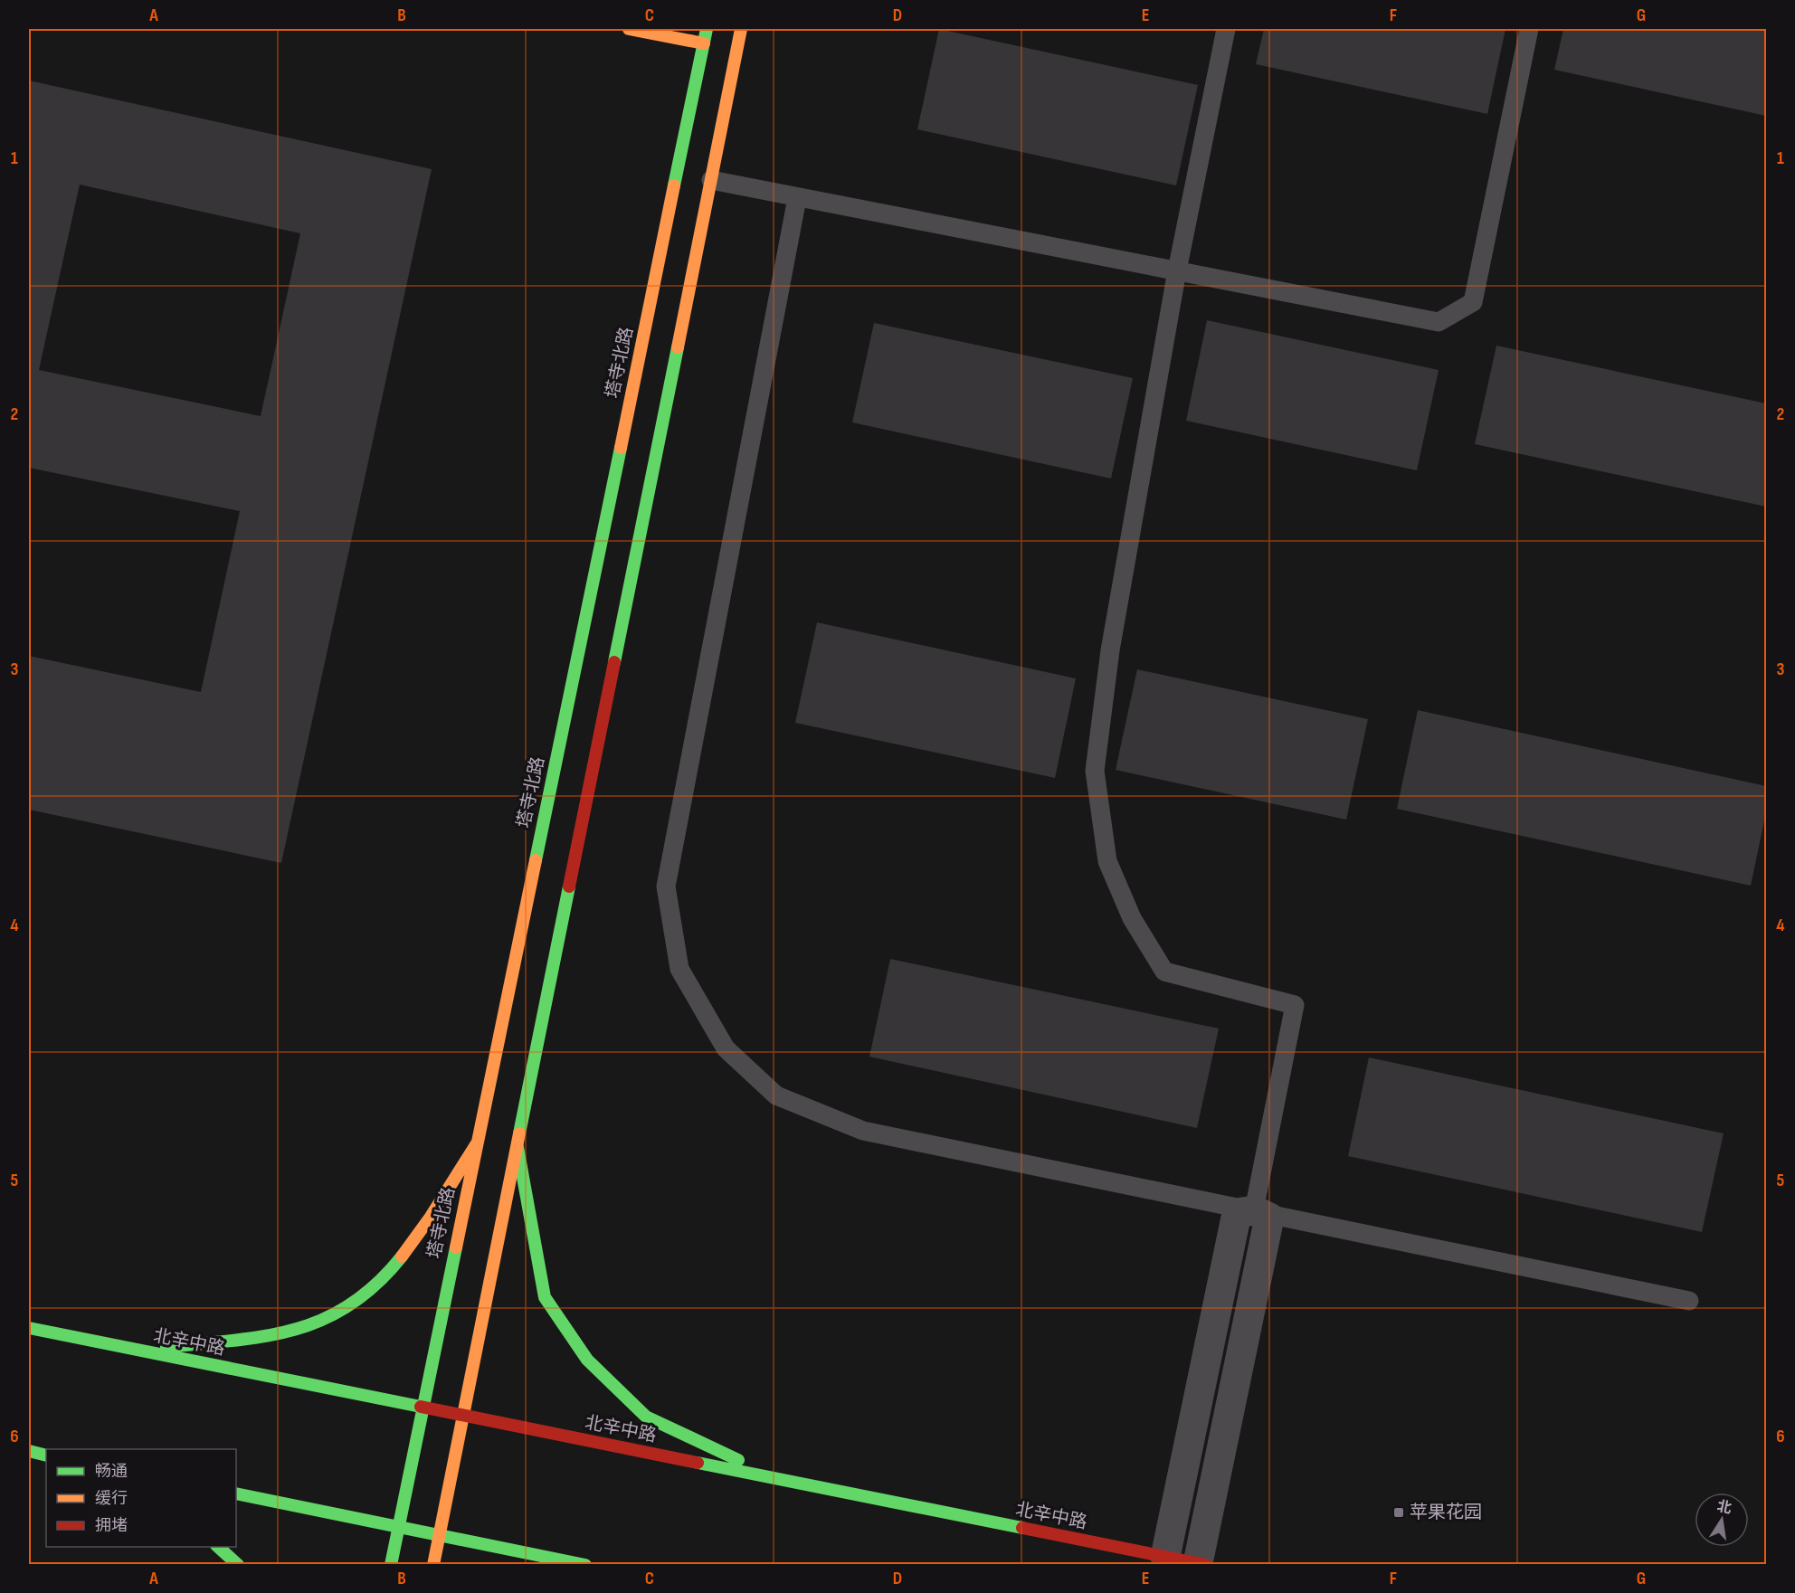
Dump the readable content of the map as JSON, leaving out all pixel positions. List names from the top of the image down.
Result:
{
  "streets": {
    "main road": ["塔寺北路", "北辛中路"]
  },
  "crossings": [
    ["塔寺北路", "北辛中路"]
  ],
  "places": {
    "transit": ["苹果花园"]
  },
  "legend": ["畅通", "缓行", "拥堵"],
  "north": "top",
  "grid": {
    "columns": [
      "A",
      "B",
      "C",
      "D",
      "E",
      "F",
      "G"
    ],
    "rows": [
      "1",
      "2",
      "3",
      "4",
      "5",
      "6"
    ]
  }
}
